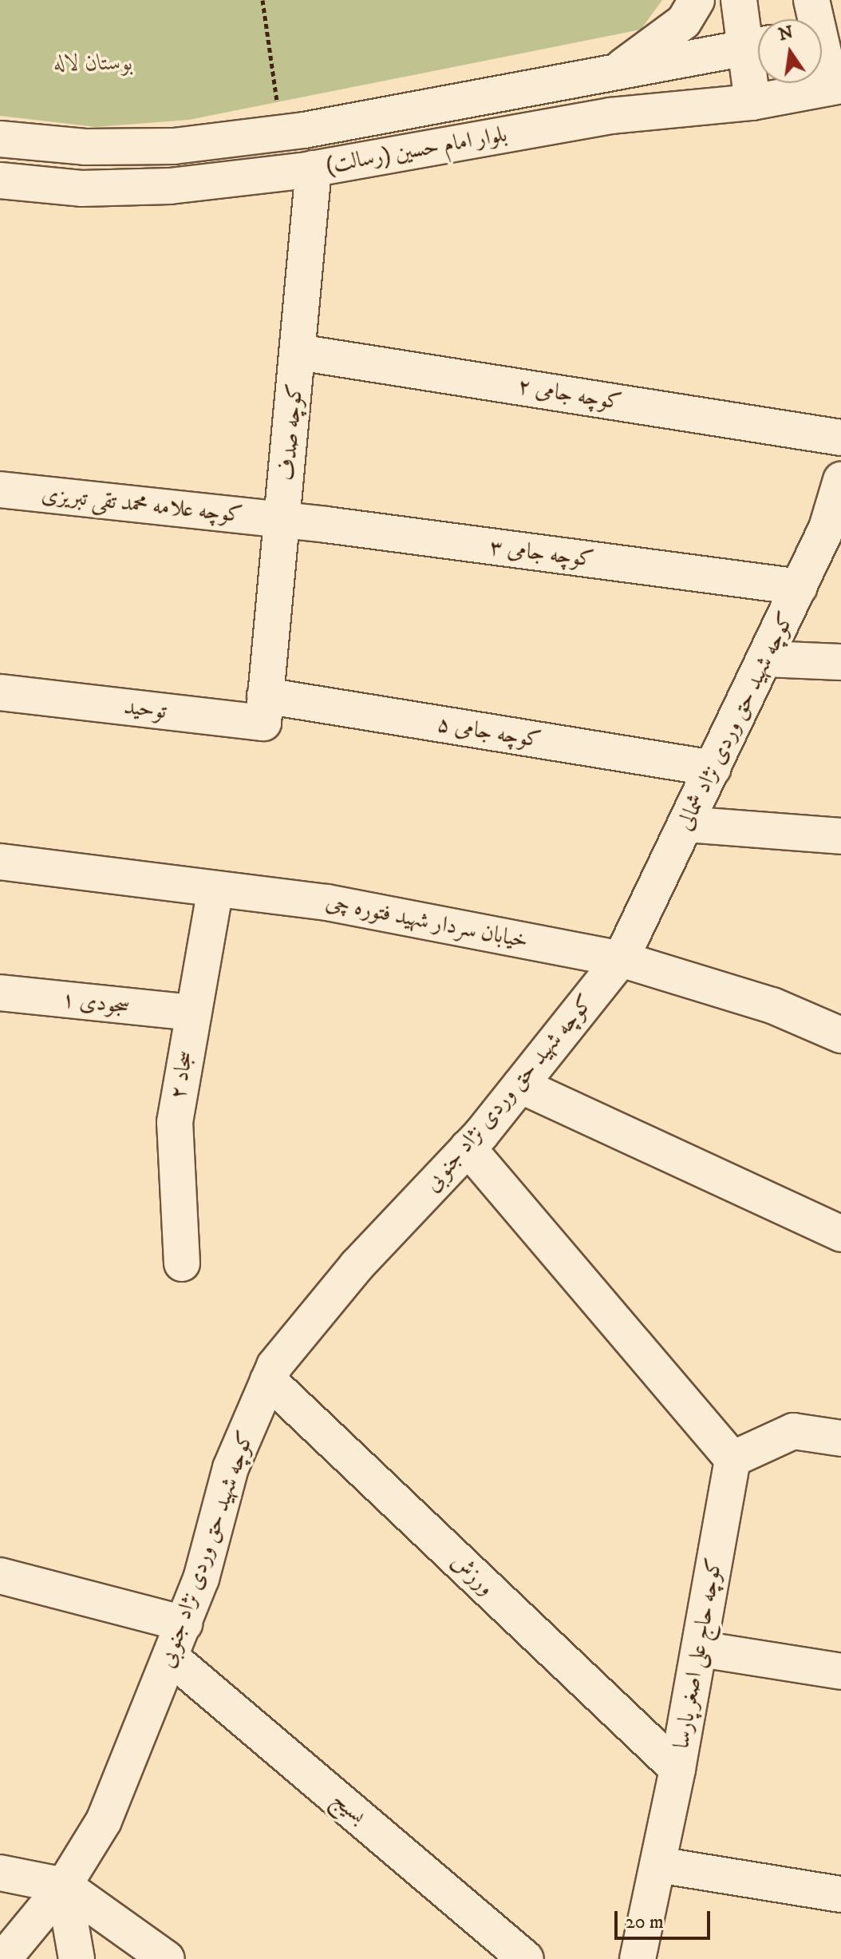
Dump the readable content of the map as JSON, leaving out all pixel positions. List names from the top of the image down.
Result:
{
  "streets": {
    "street": [
      "بلوار امام حسین (رسالت)",
      "کوچه جامی ۲",
      "کوچه صدف",
      "کوچه علامه محمد تقی تبریزی",
      "کوچه جامی ۳",
      "توحید",
      "کوچه شهید حق وردی نژاد شمالی",
      "کوچه جامی ۵",
      "خیابان سردار شهید فتوره چی",
      "سجودی ۱",
      "سجاد ۲",
      "کوچه شهید حق وردی نژاد جنوبی",
      "ورزش",
      "کوچه حاج علی اصغر پارسا",
      "بسیج"
    ]
  },
  "crossings": [
    ["بلوار امام حسین (رسالت)", "کوچه صدف"],
    ["کوچه جامی ۲", "کوچه صدف"],
    ["کوچه صدف", "کوچه علامه محمد تقی تبریزی"],
    ["کوچه صدف", "کوچه جامی ۳"],
    ["کوچه صدف", "توحید"],
    ["کوچه صدف", "کوچه جامی ۵"],
    ["کوچه علامه محمد تقی تبریزی", "کوچه جامی ۳"],
    ["کوچه جامی ۳", "کوچه شهید حق وردی نژاد شمالی"],
    ["توحید", "کوچه جامی ۵"],
    ["کوچه شهید حق وردی نژاد شمالی", "کوچه جامی ۵"],
    ["کوچه شهید حق وردی نژاد شمالی", "خیابان سردار شهید فتوره چی"],
    ["کوچه شهید حق وردی نژاد شمالی", "کوچه شهید حق وردی نژاد جنوبی"],
    ["خیابان سردار شهید فتوره چی", "سجاد ۲"],
    ["خیابان سردار شهید فتوره چی", "کوچه شهید حق وردی نژاد جنوبی"],
    ["سجودی ۱", "سجاد ۲"],
    ["کوچه شهید حق وردی نژاد جنوبی", "ورزش"],
    ["کوچه شهید حق وردی نژاد جنوبی", "بسیج"],
    ["ورزش", "کوچه حاج علی اصغر پارسا"]
  ],
  "parks": ["بوستان لاله"],
  "scale_bar": "20 m",
  "north": "top"
}
